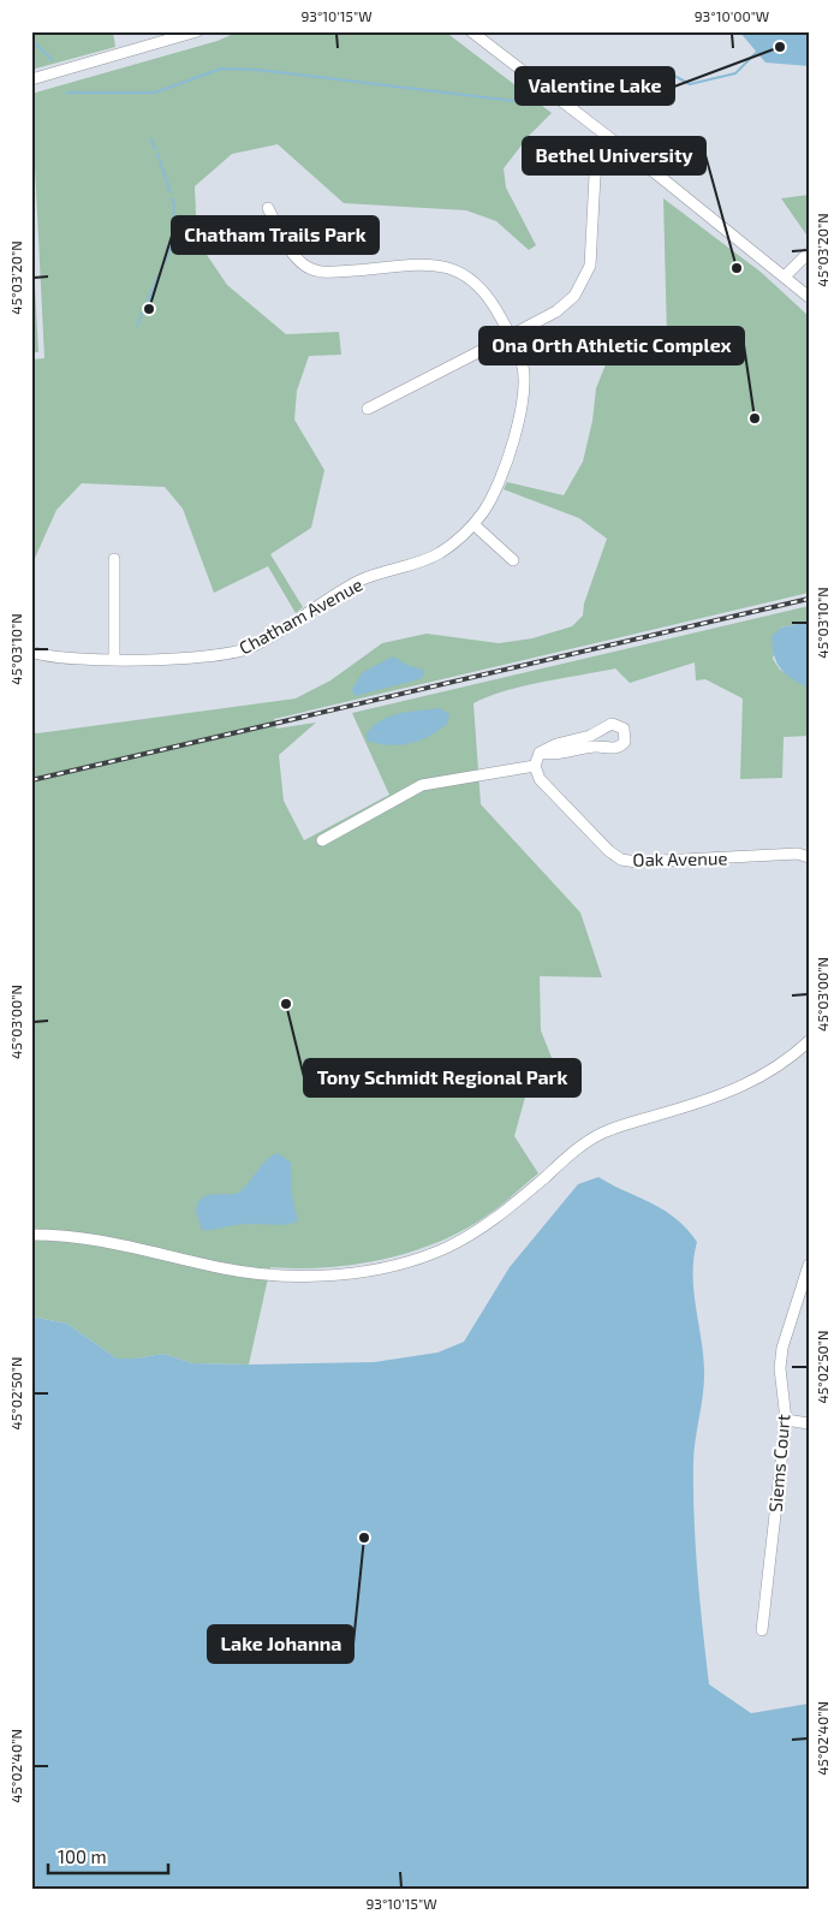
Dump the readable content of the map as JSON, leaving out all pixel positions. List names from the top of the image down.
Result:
{
  "streets": {
    "street": ["Chatham Avenue", "Oak Avenue", "Siems Court"]
  },
  "places": [
    "Valentine Lake",
    "Bethel University",
    "Chatham Trails Park",
    "Ona Orth Athletic Complex",
    "Tony Schmidt Regional Park",
    "Lake Johanna"
  ],
  "scale_bar": "100 m",
  "coordinates": [
    "93°10'15\"W",
    "93°10'00\"W",
    "45°03'20\"N",
    "45°03'10\"N",
    "45°03'00\"N",
    "45°02'50\"N",
    "45°02'40\"N"
  ]
}
